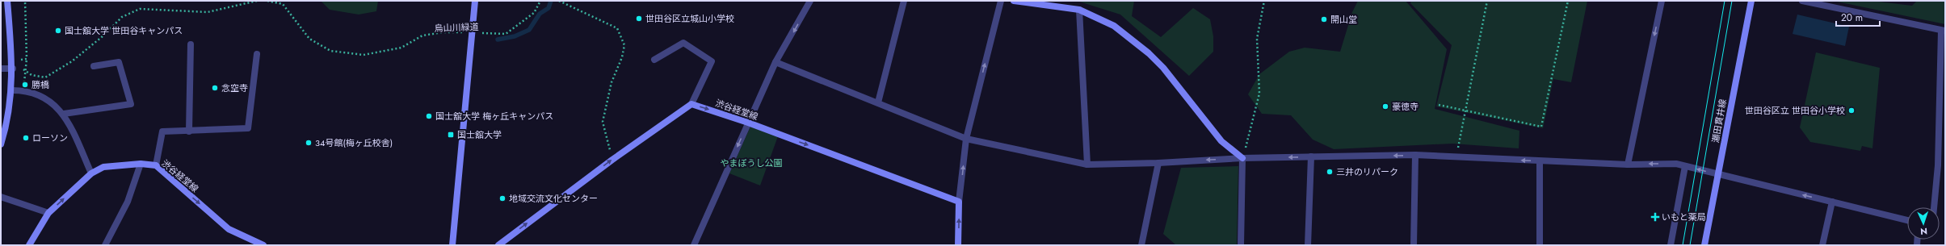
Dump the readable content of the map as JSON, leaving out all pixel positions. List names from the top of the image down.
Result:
{
  "streets": {
    "main road": ["渋谷経堂線", "瀬田貫井線"],
    "path": ["烏山川緑道"]
  },
  "one_way": ["渋谷経堂線"],
  "parks": ["やまぼうし公園"],
  "places": {
    "other": [
      "世田谷区立城山小学校",
      "開山堂",
      "国士舘大学 世田谷キャンパス",
      "勝橋",
      "念空寺",
      "豪徳寺",
      "世田谷区立 世田谷小学校",
      "国士舘大学 梅ヶ丘キャンパス",
      "ローソン",
      "34号館(梅ヶ丘校舎)",
      "三井のリパーク",
      "地域交流文化センター"
    ],
    "transit": ["国士舘大学"],
    "health": ["いもと薬局"]
  },
  "scale_bar": "20 m",
  "north": "bottom"
}
